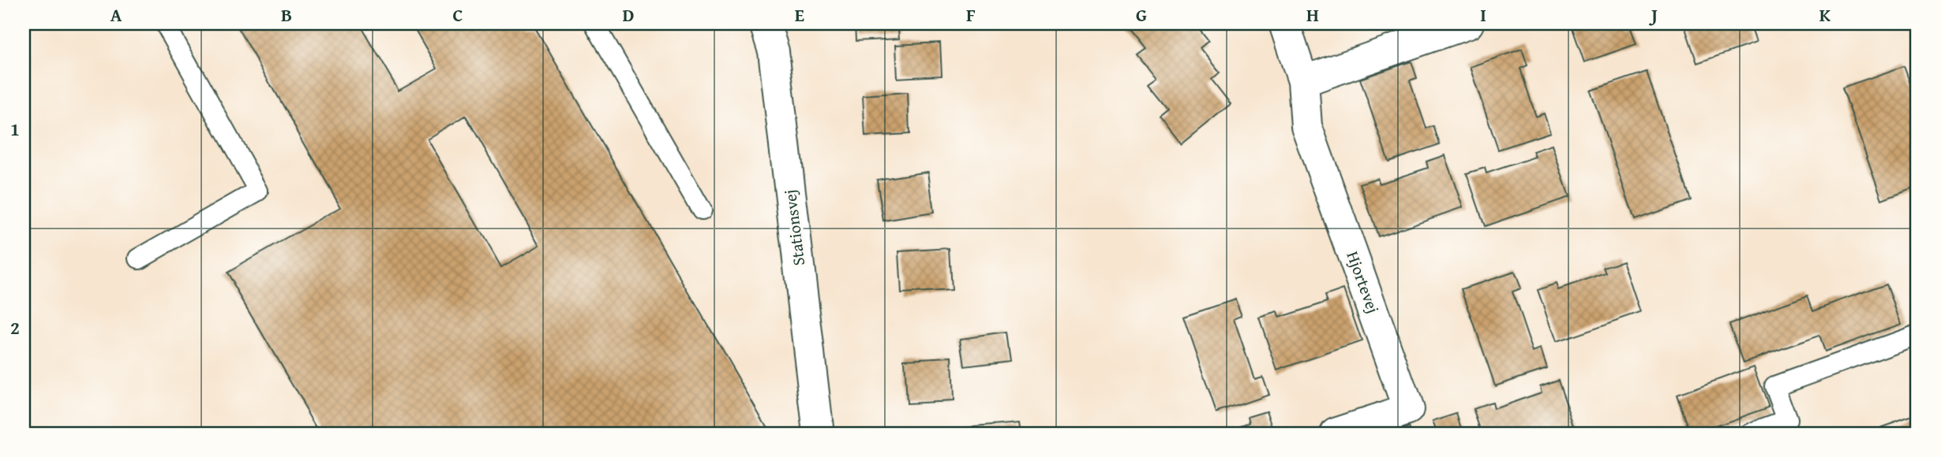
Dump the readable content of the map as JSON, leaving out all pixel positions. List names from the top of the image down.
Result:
{
  "streets": {
    "street": ["Stationsvej", "Hjortevej"]
  },
  "grid": {
    "columns": [
      "A",
      "B",
      "C",
      "D",
      "E",
      "F",
      "G",
      "H",
      "I",
      "J",
      "K"
    ],
    "rows": ["1", "2"]
  }
}
